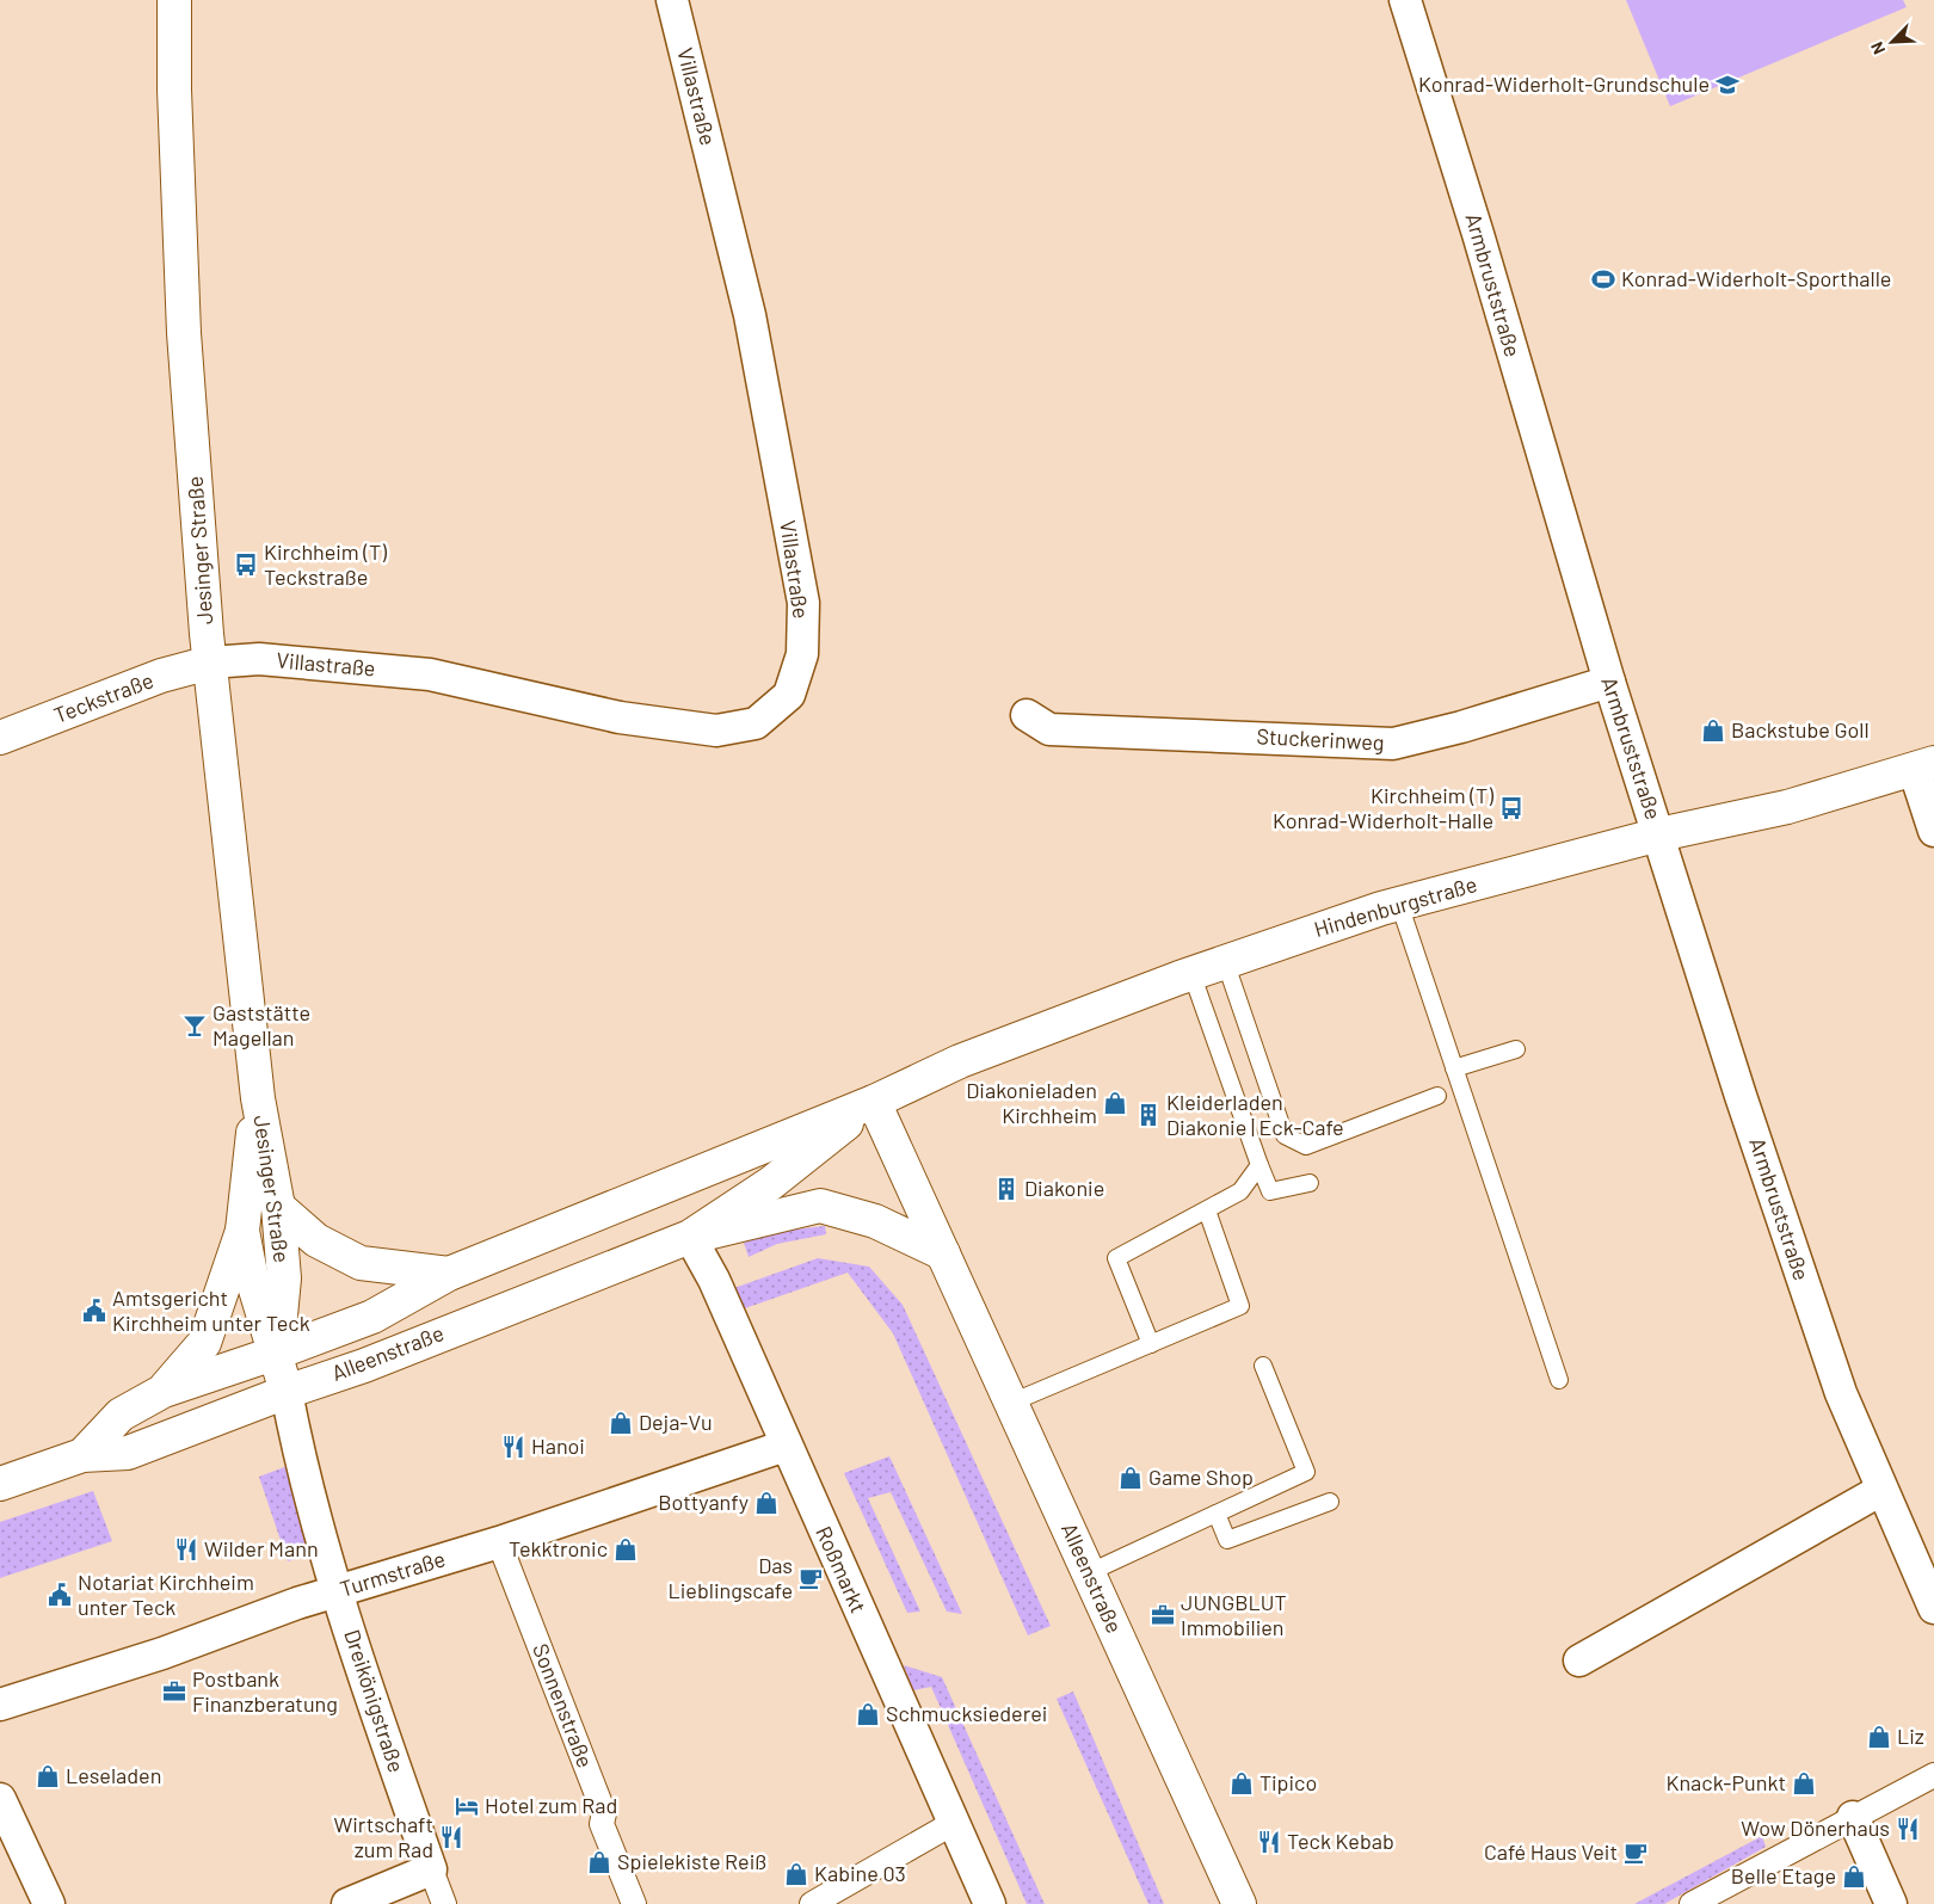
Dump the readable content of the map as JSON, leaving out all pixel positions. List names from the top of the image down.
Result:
{
  "streets": {
    "main road": [
      "Jesinger Straße",
      "Teckstraße",
      "Hindenburgstraße",
      "Alleenstraße"
    ],
    "street": [
      "Villastraße",
      "Armbruststraße",
      "Stuckerinweg",
      "Roßmarkt",
      "Turmstraße",
      "Dreikönigstraße",
      "Sonnenstraße"
    ]
  },
  "crossings": [
    ["Villastraße", "Jesinger Straße"],
    ["Villastraße", "Teckstraße"],
    ["Armbruststraße", "Stuckerinweg"],
    ["Armbruststraße", "Hindenburgstraße"],
    ["Jesinger Straße", "Teckstraße"],
    ["Jesinger Straße", "Alleenstraße"],
    ["Jesinger Straße", "Dreikönigstraße"],
    ["Hindenburgstraße", "Alleenstraße"],
    ["Alleenstraße", "Roßmarkt"],
    ["Alleenstraße", "Dreikönigstraße"],
    ["Roßmarkt", "Turmstraße"],
    ["Turmstraße", "Dreikönigstraße"],
    ["Turmstraße", "Sonnenstraße"]
  ],
  "places": {
    "school or university": ["Konrad-Widerholt-Grundschule"],
    "sports": ["Konrad-Widerholt-Sporthalle"],
    "bus stop": ["Kirchheim (T) Teckstraße", "Kirchheim (T) Konrad-Widerholt-Halle"],
    "shop": [
      "Backstube Goll",
      "Diakonieladen Kirchheim",
      "Deja-Vu",
      "Game Shop",
      "Bottyanfy",
      "Tekktronic",
      "Schmucksiederei",
      "Liz",
      "Leseladen",
      "Tipico",
      "Knack-Punkt",
      "Spielekiste Reiß",
      "Kabine 03",
      "Belle Etage"
    ],
    "bar": ["Gaststätte Magellan"],
    "building": ["Kleiderladen Diakonie | Eck-Cafe", "Diakonie"],
    "public building": ["Amtsgericht Kirchheim unter Teck", "Notariat Kirchheim unter Teck"],
    "restaurant": [
      "Hanoi",
      "Wilder Mann",
      "Wow Dönerhaus",
      "Wirtschaft zum Rad",
      "Teck Kebab"
    ],
    "cafe": ["Das Lieblingscafe", "Café Haus Veit"],
    "office": ["JUNGBLUT Immobilien", "Postbank Finanzberatung"],
    "hotel": ["Hotel zum Rad"]
  },
  "north": "bottom left"
}
